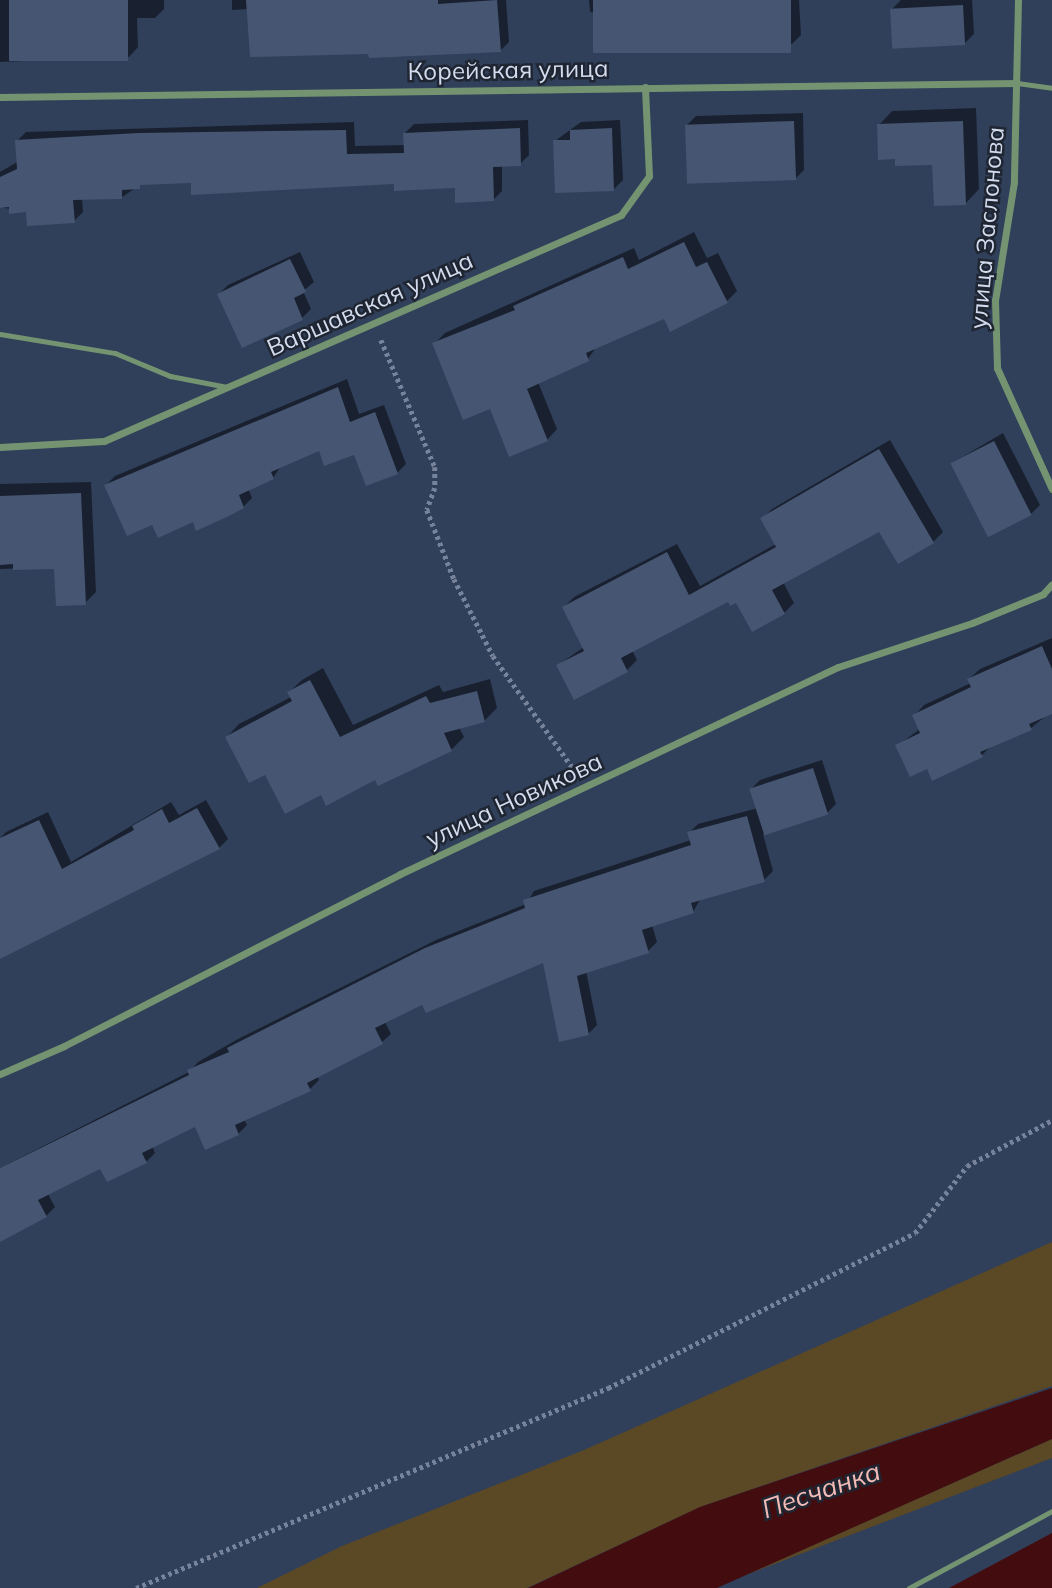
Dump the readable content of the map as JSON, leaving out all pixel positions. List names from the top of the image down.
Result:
{
  "streets": {
    "street": [
      "Корейская улица",
      "улица Заслонова",
      "Варшавская улица",
      "улица Новикова"
    ]
  },
  "crossings": [
    ["Корейская улица", "улица Заслонова"],
    ["Корейская улица", "Варшавская улица"]
  ],
  "water": ["Песчанка"]
}
